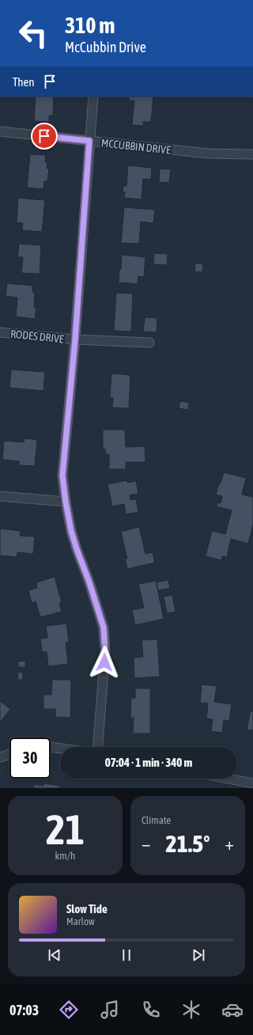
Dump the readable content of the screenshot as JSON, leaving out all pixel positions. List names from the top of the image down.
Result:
{
  "streets": {
    "street": ["MCCUBBIN DRIVE", "RODES DRIVE"]
  },
  "page": {
    "turn": ["310 m", "McCubbin Drive"],
    "then": "Then",
    "limit": "30",
    "trip": "07:04 · 1 min · 340 m",
    "tile": [
      ["21", "km/h"],
      "Climate"
    ],
    "heat": ["−", "21.5°", "+"],
    "song": ["Slow Tide", "Marlow"],
    "tabs": "07:03"
  }
}
